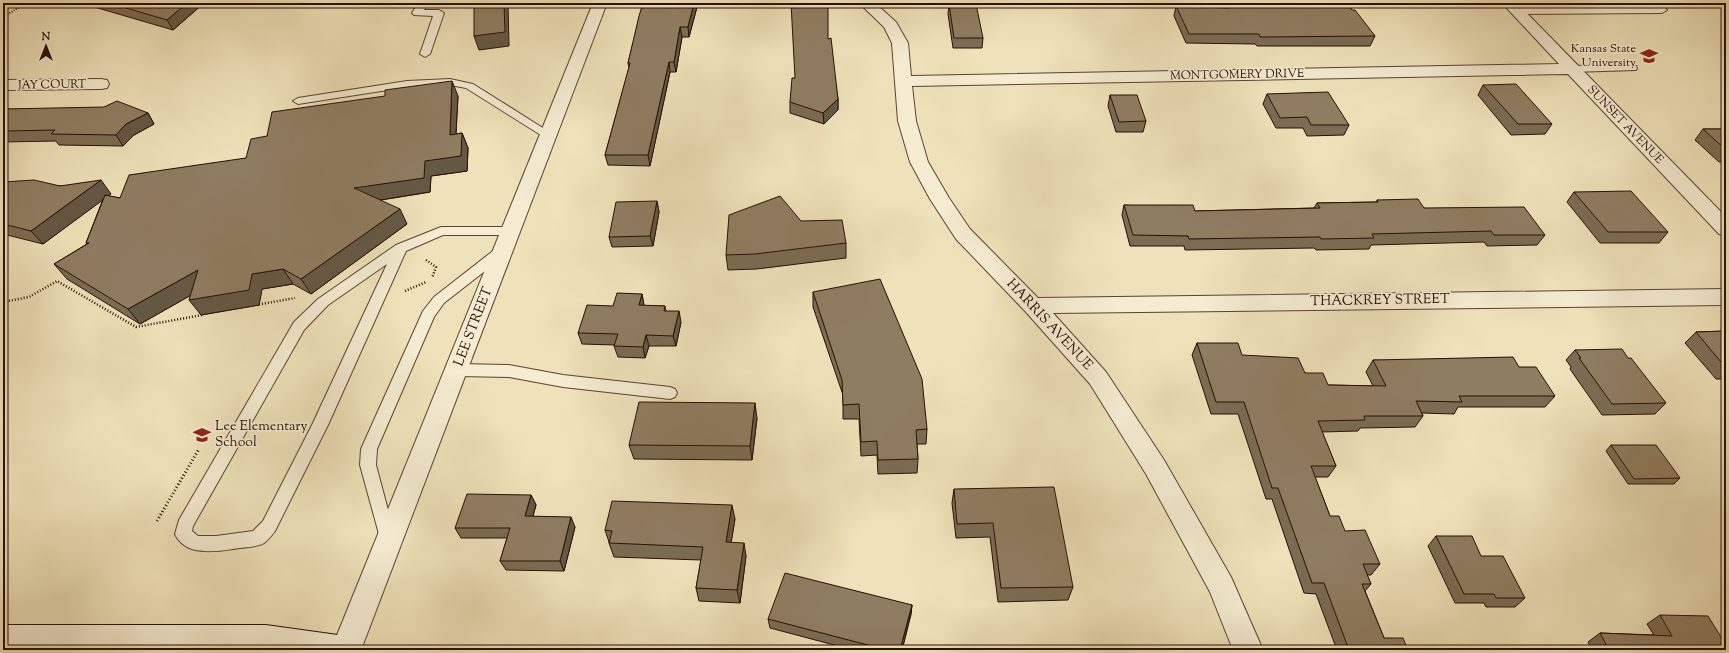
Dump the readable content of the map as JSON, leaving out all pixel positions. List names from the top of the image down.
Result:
{
  "streets": {
    "street": [
      "MONTGOMERY DRIVE",
      "JAY COURT",
      "SUNSET AVENUE",
      "THACKREY STREET",
      "HARRIS AVENUE",
      "LEE STREET"
    ]
  },
  "crossings": [
    ["MONTGOMERY DRIVE", "SUNSET AVENUE"],
    ["MONTGOMERY DRIVE", "HARRIS AVENUE"],
    ["THACKREY STREET", "HARRIS AVENUE"]
  ],
  "places": {
    "school or university": ["Kansas State University", "Lee Elementary School"]
  },
  "north": "top"
}
